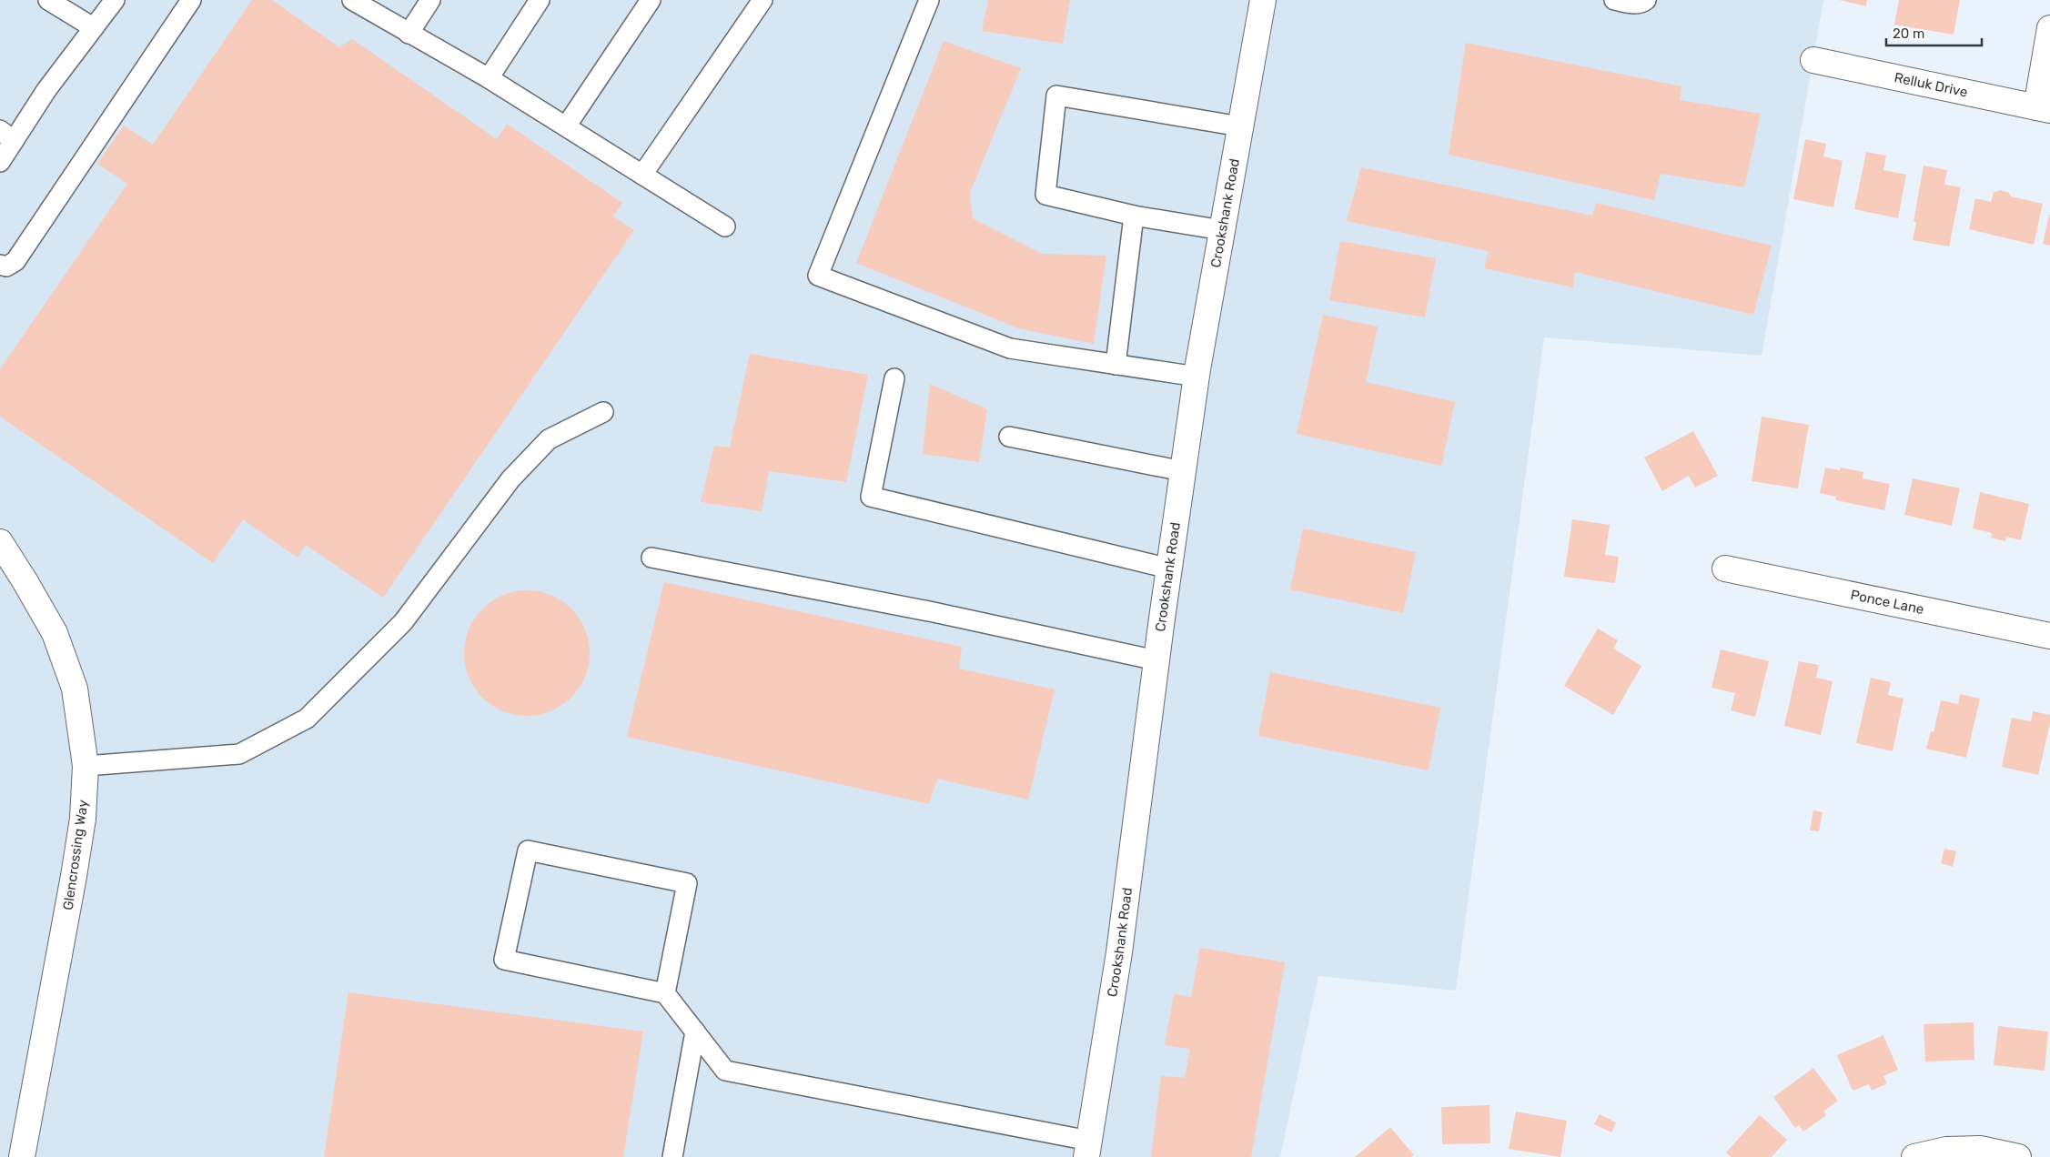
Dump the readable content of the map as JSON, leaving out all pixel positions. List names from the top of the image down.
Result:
{
  "streets": {
    "street": [
      "Relluk Drive",
      "Crookshank Road",
      "Ponce Lane",
      "Glencrossing Way"
    ]
  },
  "scale_bar": "20 m"
}
